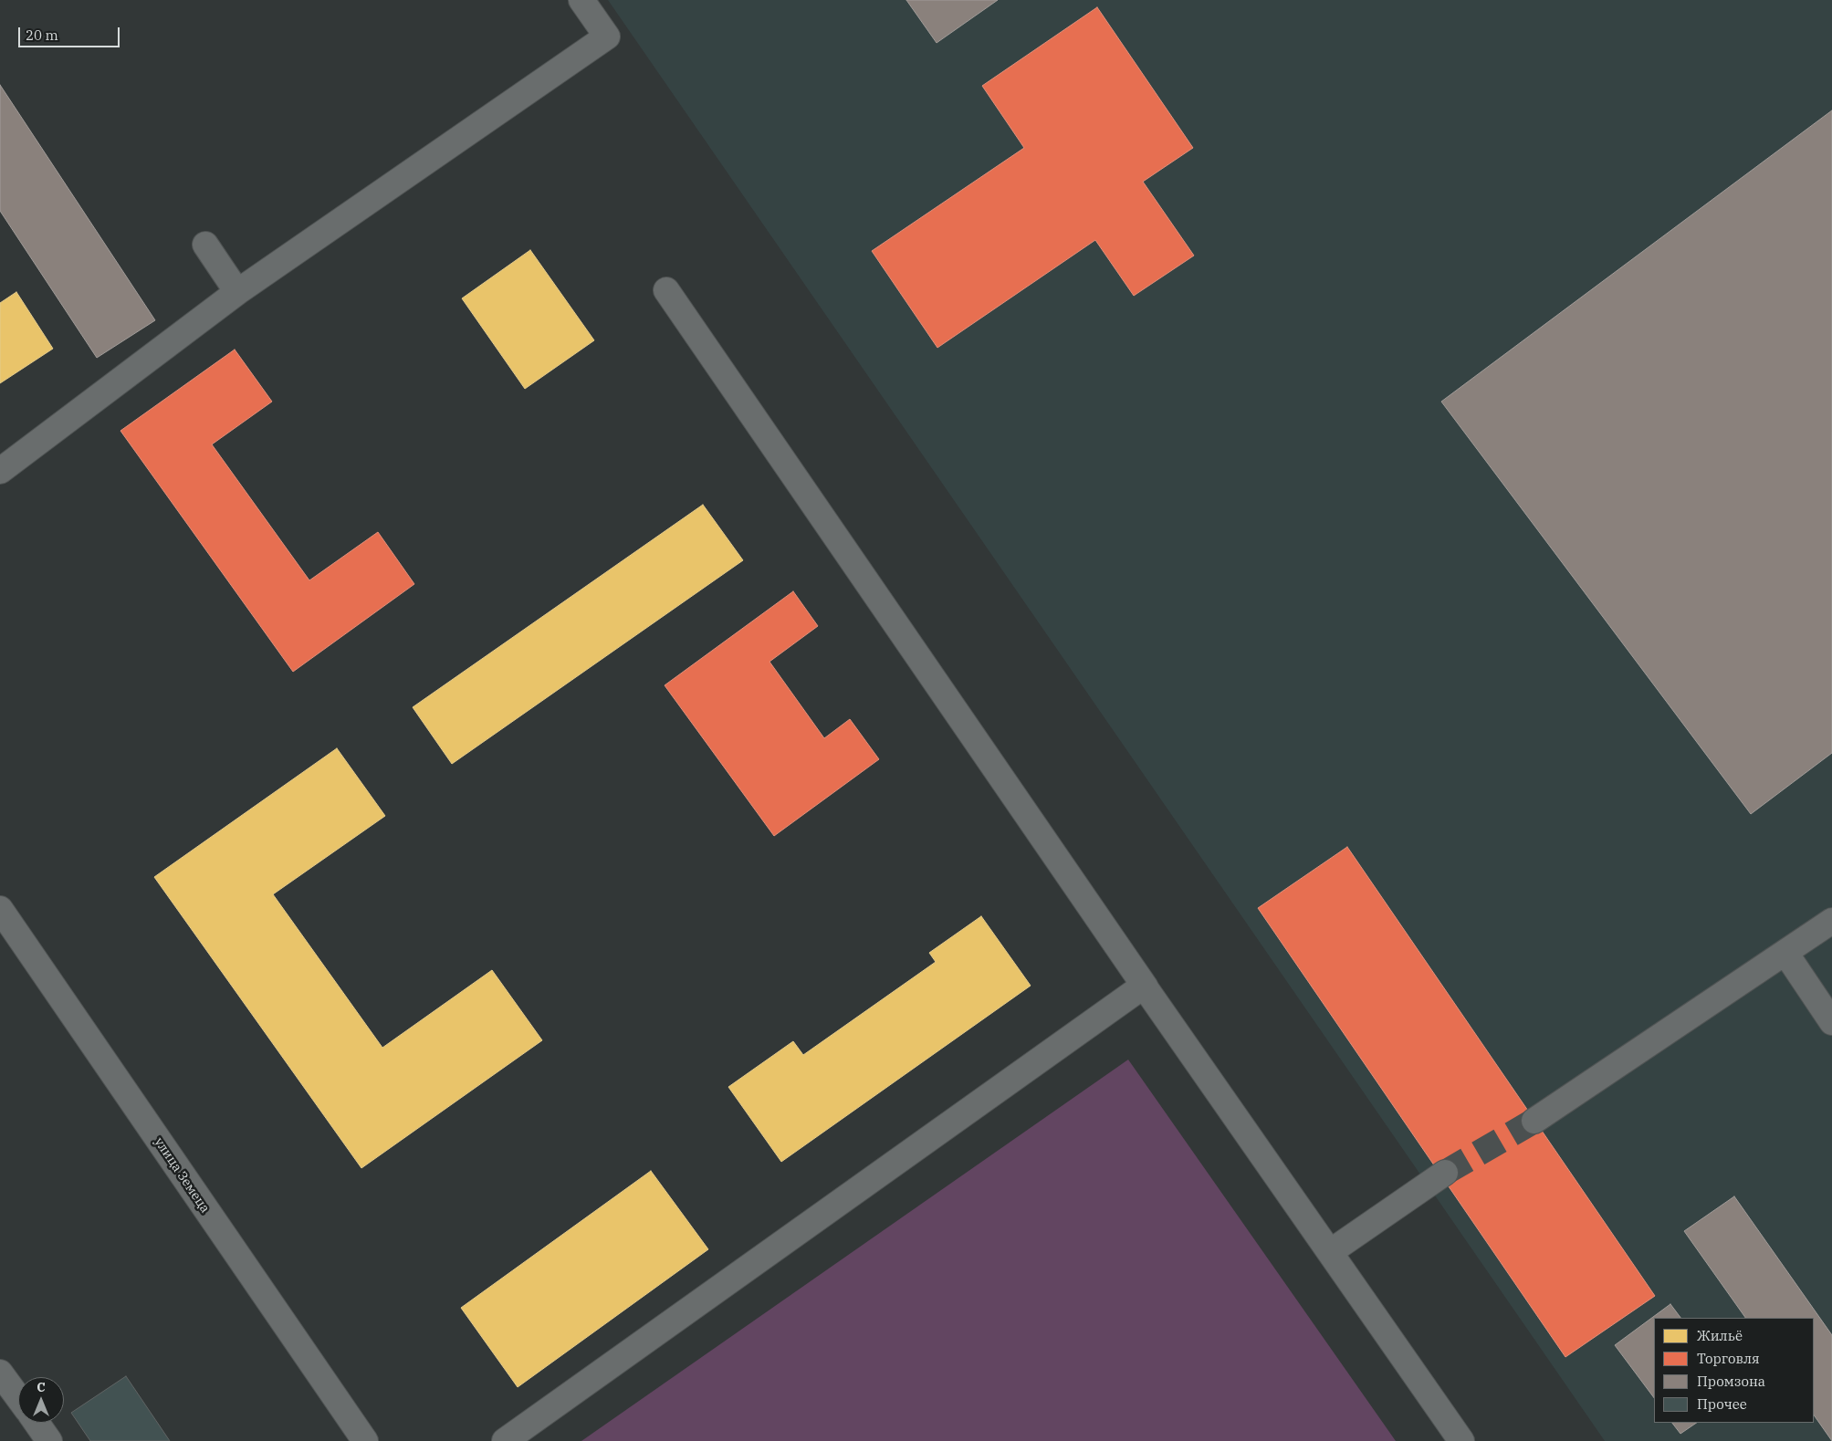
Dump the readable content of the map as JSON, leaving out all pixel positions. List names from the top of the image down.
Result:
{
  "streets": {
    "street": ["улица Земеца"]
  },
  "legend": [
    "Жильё",
    "Торговля",
    "Промзона",
    "Прочее"
  ],
  "scale_bar": "20 m",
  "north": "top"
}
